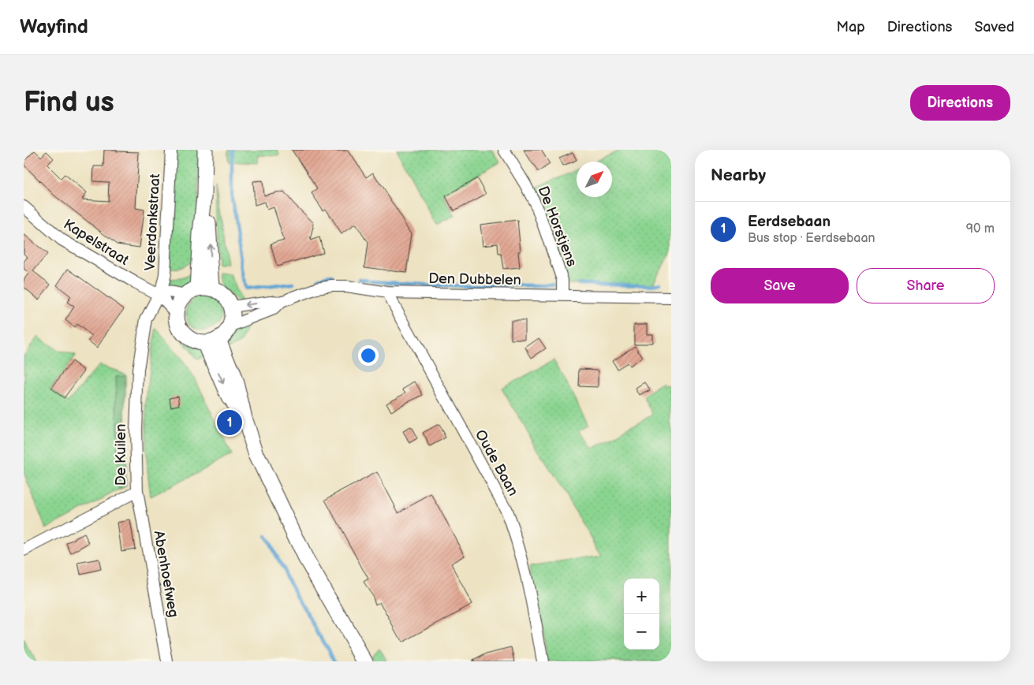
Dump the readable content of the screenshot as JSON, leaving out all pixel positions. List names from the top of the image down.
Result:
{
  "streets": {
    "street": [
      "Veerdonkstraat",
      "De Horstjens",
      "Kapelstraat",
      "Den Dubbelen",
      "De Kuilen",
      "Oude Baan",
      "Abenhoefweg"
    ]
  },
  "crossings": [
    ["Veerdonkstraat", "Kapelstraat"],
    ["Veerdonkstraat", "De Kuilen"],
    ["De Horstjens", "Den Dubbelen"],
    ["Kapelstraat", "Den Dubbelen"],
    ["Kapelstraat", "De Kuilen"],
    ["Den Dubbelen", "Oude Baan"],
    ["De Kuilen", "Abenhoefweg"]
  ],
  "north": "top right",
  "page": {
    "header": "Wayfind",
    "nav": ["Map", "Directions", "Saved"],
    "buttons": [
      "Directions",
      ["Save", "Share"]
    ],
    "title": "Find us",
    "heading": "Nearby",
    "list": [
      {
        "mark": "1",
        "name": "Eerdsebaan",
        "note": "Bus stop · Eerdsebaan",
        "value": "90 m"
      }
    ],
    "pins": "1",
    "map_buttons": ["+", "−"]
  }
}
